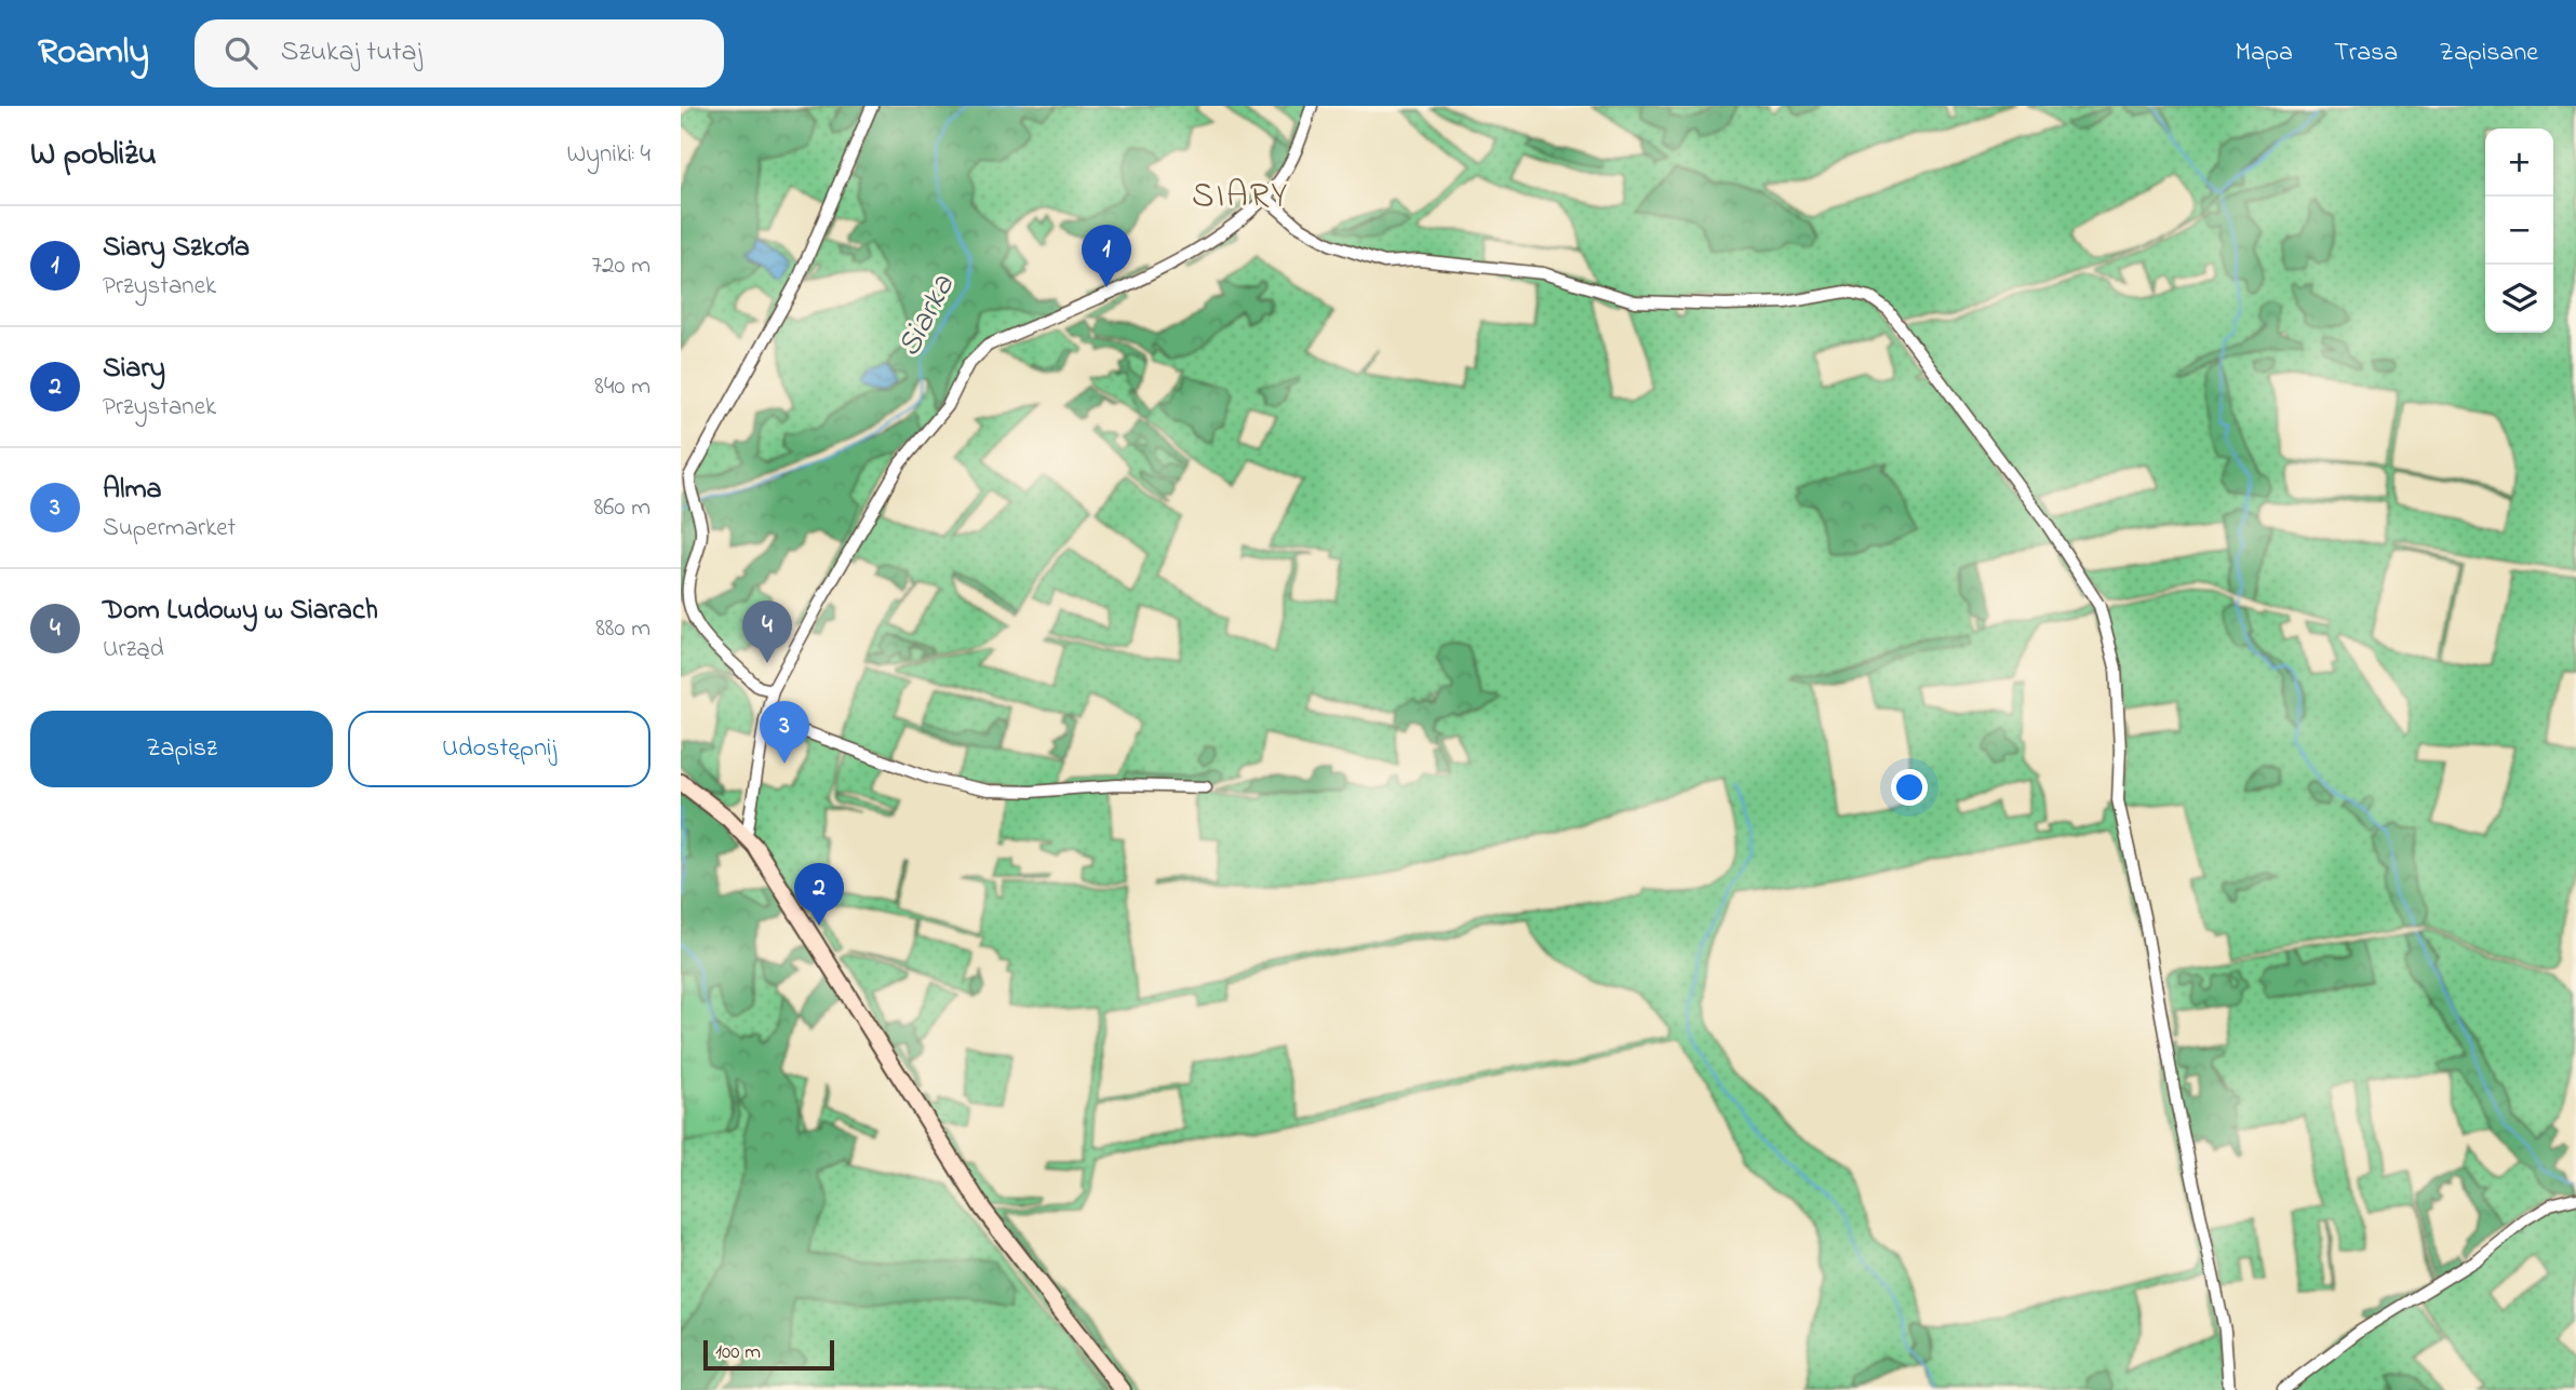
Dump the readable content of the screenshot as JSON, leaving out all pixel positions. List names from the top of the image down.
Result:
{
  "districts": ["SIARY"],
  "water": ["Siarka"],
  "scale_bar": "100 m",
  "page": {
    "header": "Roamly",
    "search": "Szukaj tutaj",
    "nav": ["Mapa", "Trasa", "Zapisane"],
    "heading": ["W pobliżu", "Wyniki: 4"],
    "map_buttons": ["+", "−"],
    "list": [
      {
        "mark": "1",
        "name": "Siary Szkoła",
        "note": "Przystanek",
        "value": "720 m"
      },
      {
        "mark": "2",
        "name": "Siary",
        "note": "Przystanek",
        "value": "840 m"
      },
      {
        "mark": "3",
        "name": "Alma",
        "note": "Supermarket",
        "value": "860 m"
      },
      {
        "mark": "4",
        "name": "Dom Ludowy w Siarach",
        "note": "Urząd",
        "value": "880 m"
      }
    ],
    "pins": [
      "1",
      "4",
      "3",
      "2"
    ],
    "buttons": ["Zapisz", "Udostępnij"],
    "scale": "100 m"
  }
}
